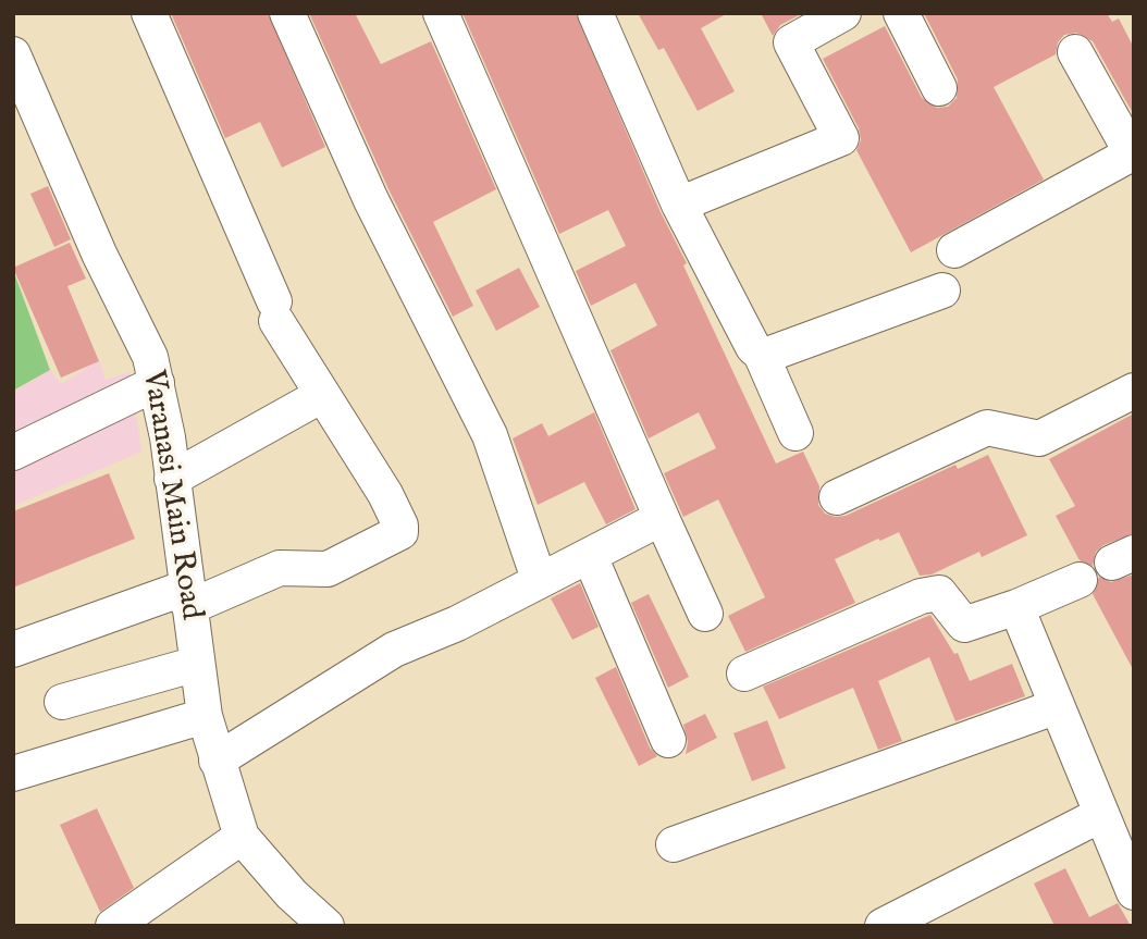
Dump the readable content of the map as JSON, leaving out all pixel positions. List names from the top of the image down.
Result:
{
  "streets": {
    "street": ["Varanasi Main Road"]
  }
}
